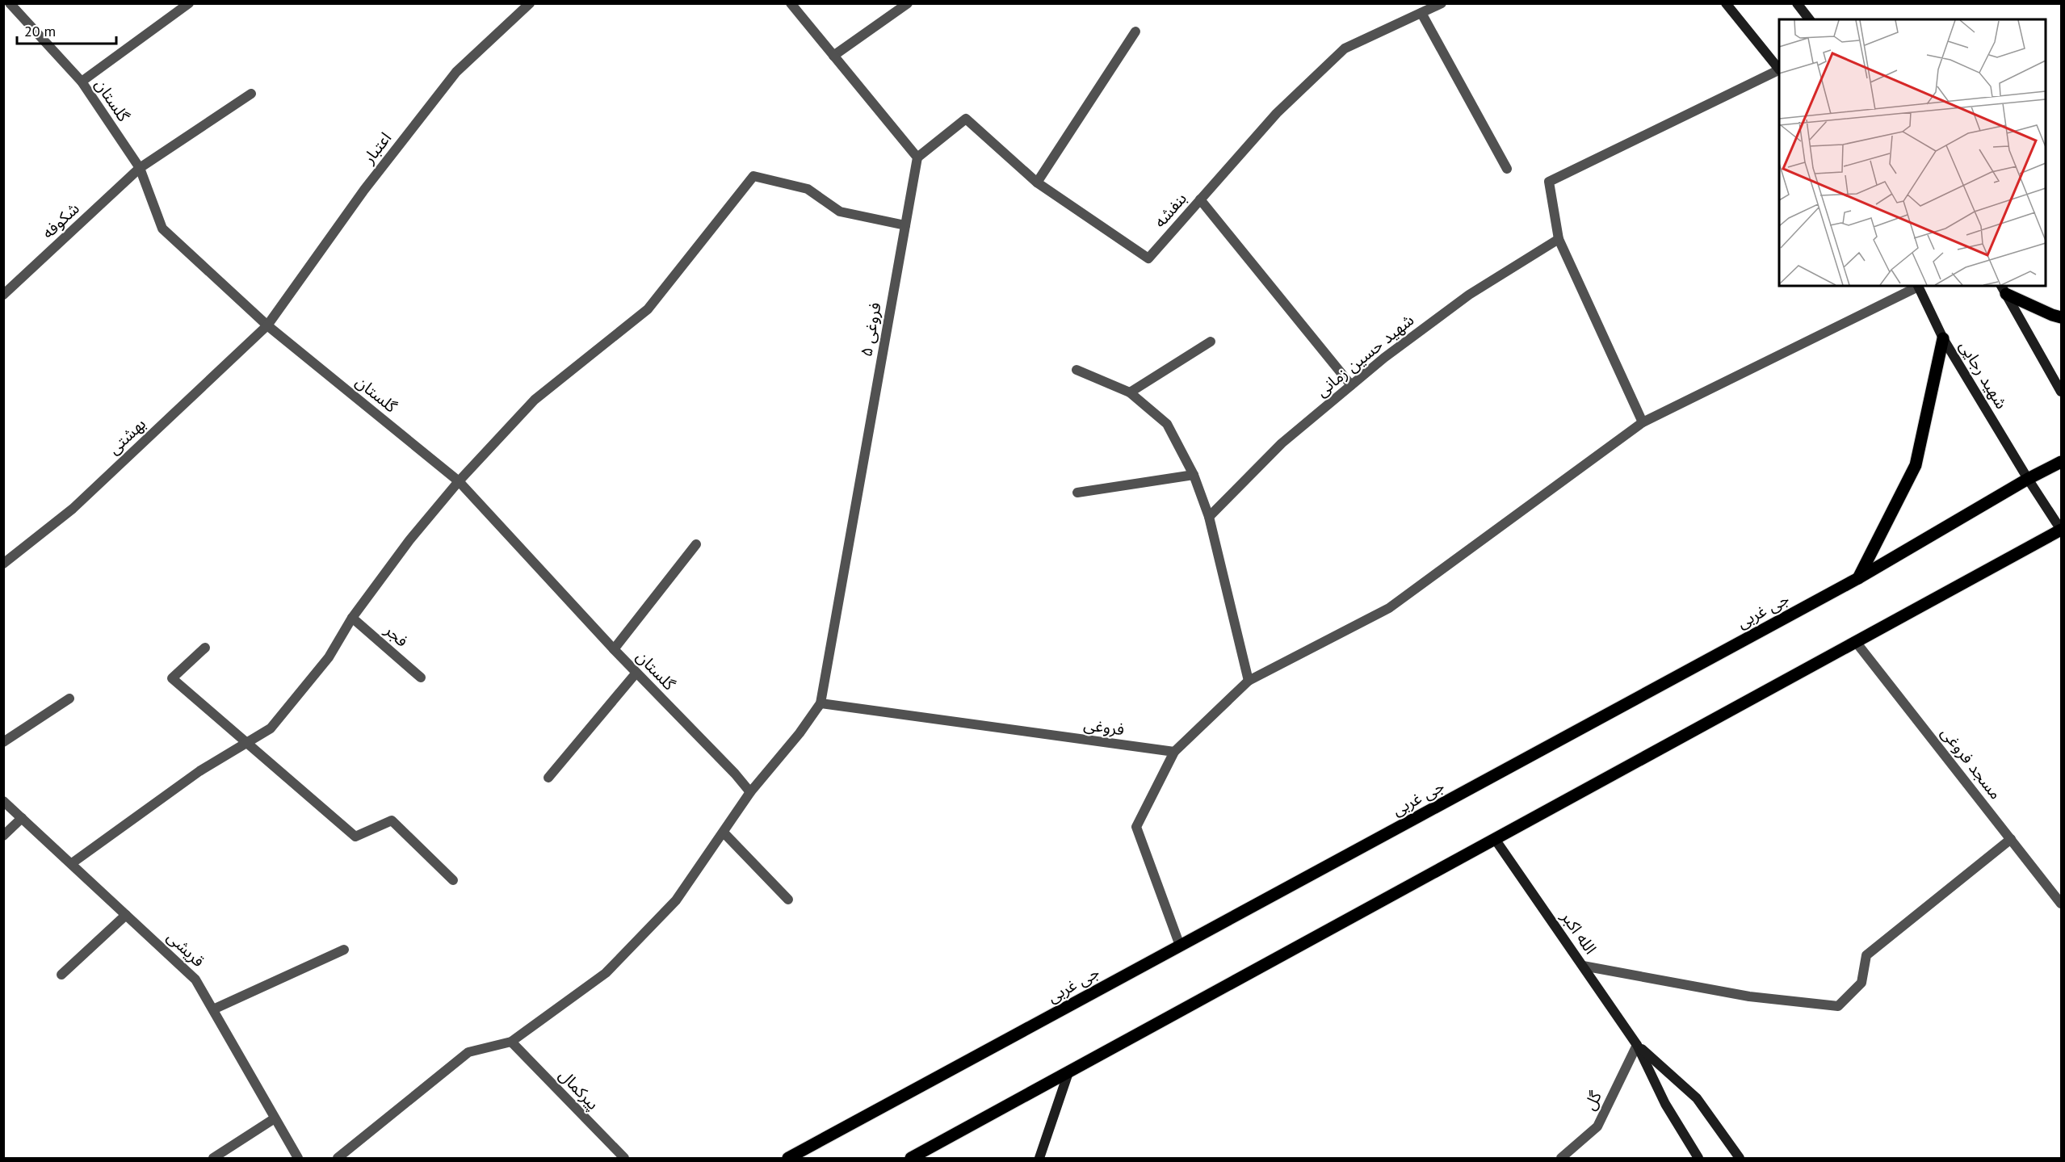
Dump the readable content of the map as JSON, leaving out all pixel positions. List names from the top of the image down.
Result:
{
  "streets": {
    "main road": ["شهید رجایی", "جی غربی", "الله اکبر"],
    "street": [
      "گلستان",
      "اعتبار",
      "بنفشه",
      "شکوفه",
      "فروغی ۵",
      "شهید حسین زمانی",
      "بهشتی",
      "فجر",
      "فروغی",
      "مسجد فروغی",
      "قریشی",
      "پیرکمال",
      "گل"
    ]
  },
  "crossings": [
    ["گلستان", "اعتبار"],
    ["گلستان", "شکوفه"],
    ["گلستان", "بهشتی"],
    ["اعتبار", "بهشتی"],
    ["بنفشه", "فروغی ۵"],
    ["فروغی ۵", "فروغی"],
    ["شهید رجایی", "جی غربی"],
    ["الله اکبر", "گل"]
  ],
  "scale_bar": "20 m"
}
